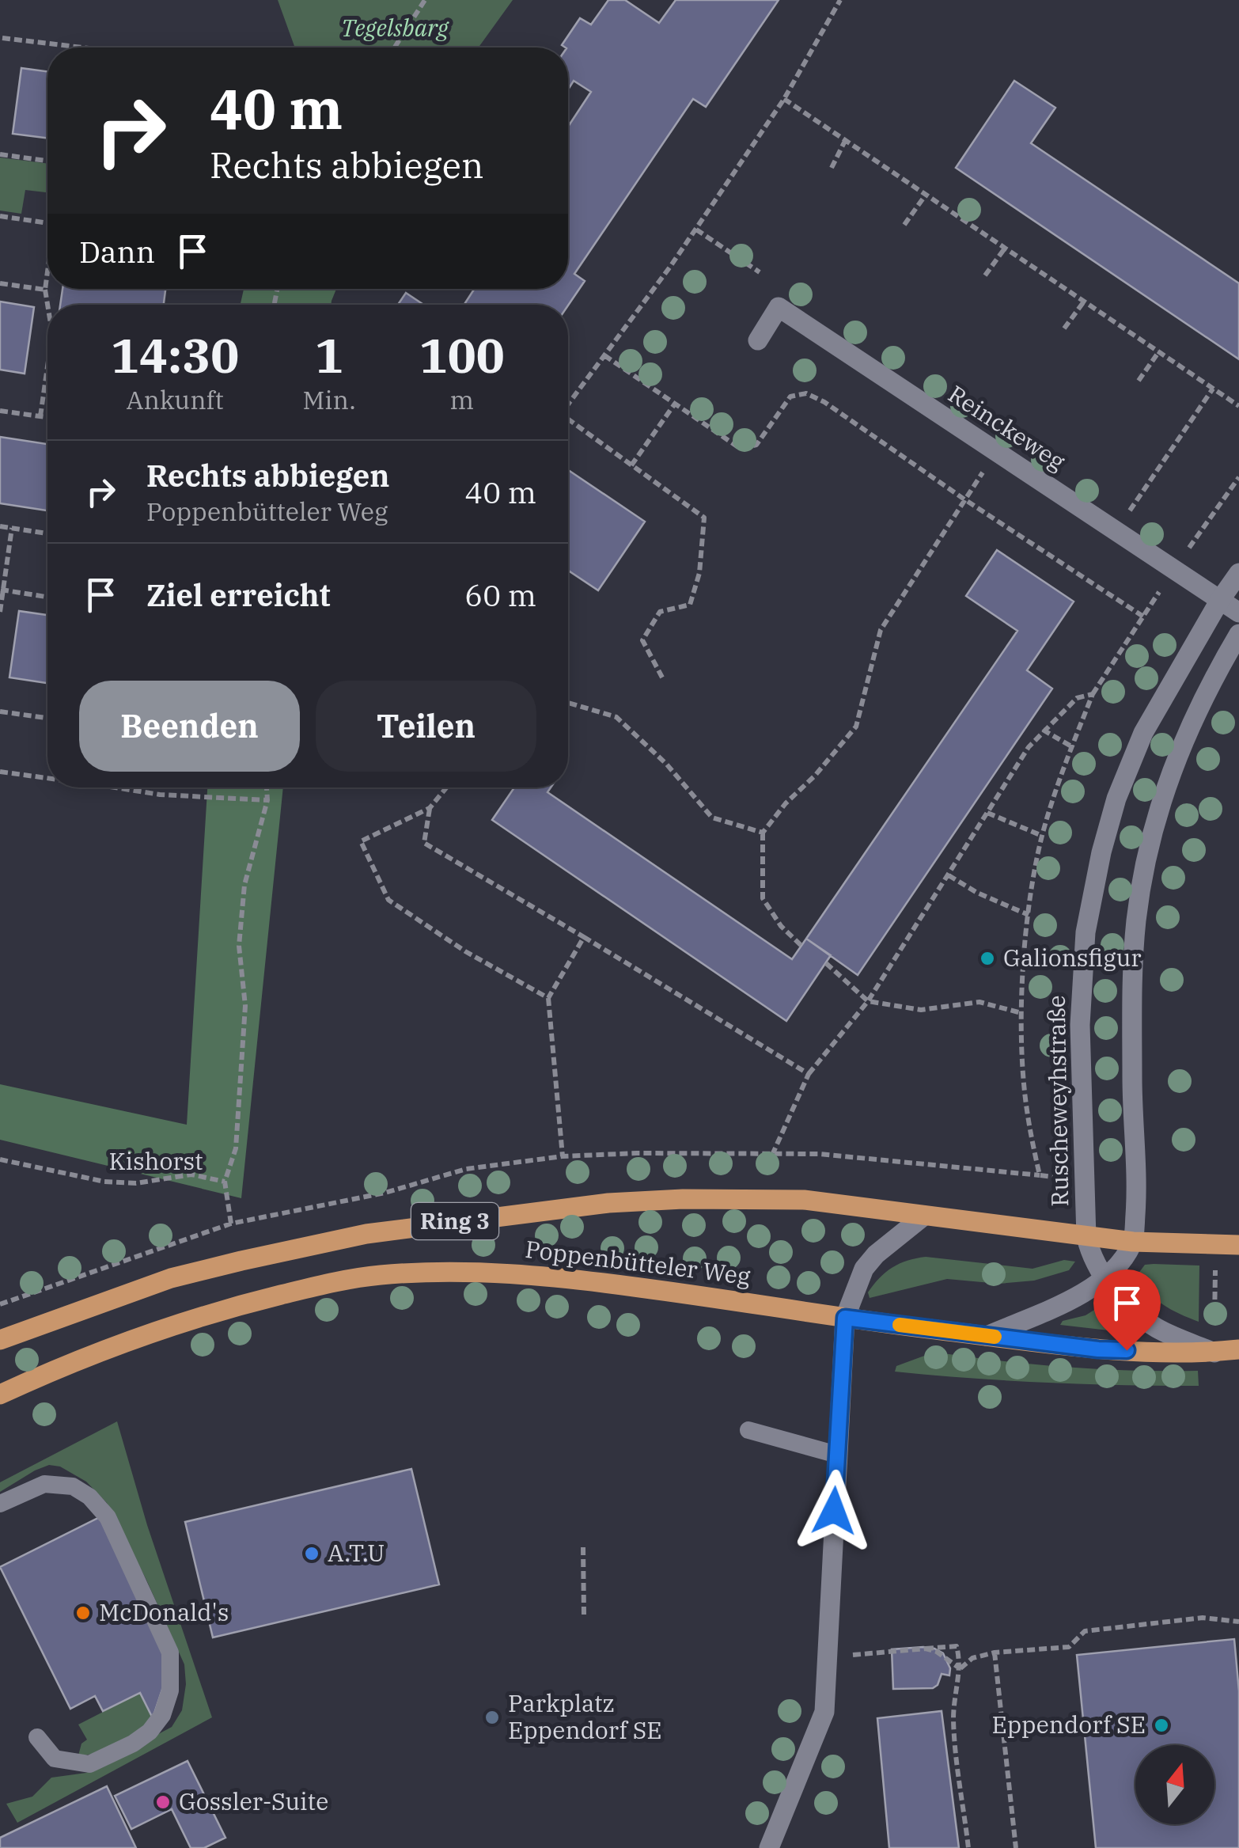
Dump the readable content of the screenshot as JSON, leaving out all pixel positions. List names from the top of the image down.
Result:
{
  "streets": {
    "main road": ["Ring 3", "Poppenbütteler Weg"],
    "street": ["Reinckeweg", "Ruscheweyhstraße"],
    "path": ["Kishorst"]
  },
  "crossings": [
    ["Reinckeweg", "Ruscheweyhstraße"],
    ["Ruscheweyhstraße", "Poppenbütteler Weg"]
  ],
  "parks": ["Tegelsbarg"],
  "places": [
    "Galionsfigur",
    "A.T.U",
    "McDonald's",
    "Parkplatz Eppendorf SE",
    "Eppendorf SE",
    "Gossler-Suite"
  ],
  "north": "top",
  "page": {
    "turn": ["40 m", "Rechts abbiegen"],
    "then": "Dann",
    "eta": [
      "14:30",
      "Ankunft",
      "1",
      "Min.",
      "100",
      "m"
    ],
    "list": [
      {
        "name": "Rechts abbiegen",
        "note": "Poppenbütteler Weg",
        "value": "40 m"
      },
      {
        "name": "Ziel erreicht",
        "value": "60 m"
      }
    ],
    "buttons": ["Beenden", "Teilen"]
  }
}
